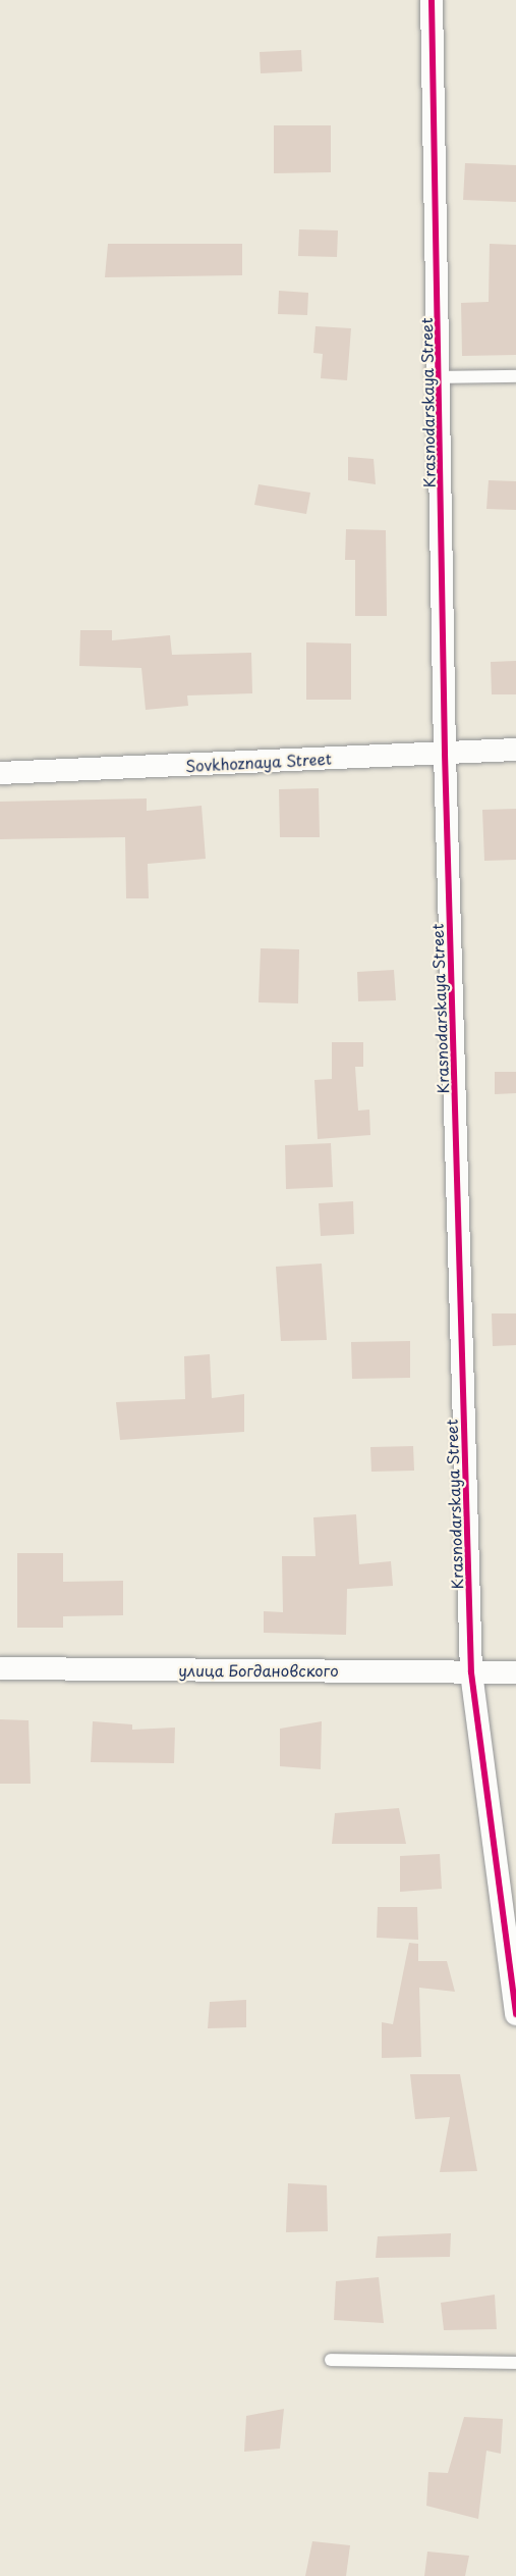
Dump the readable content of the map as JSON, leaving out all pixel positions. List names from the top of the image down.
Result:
{
  "streets": {
    "street": ["Krasnodarskaya Street", "Sovkhoznaya Street", "улица Богдановского"]
  },
  "crossings": [
    ["Krasnodarskaya Street", "Sovkhoznaya Street"],
    ["Krasnodarskaya Street", "улица Богдановского"]
  ]
}
